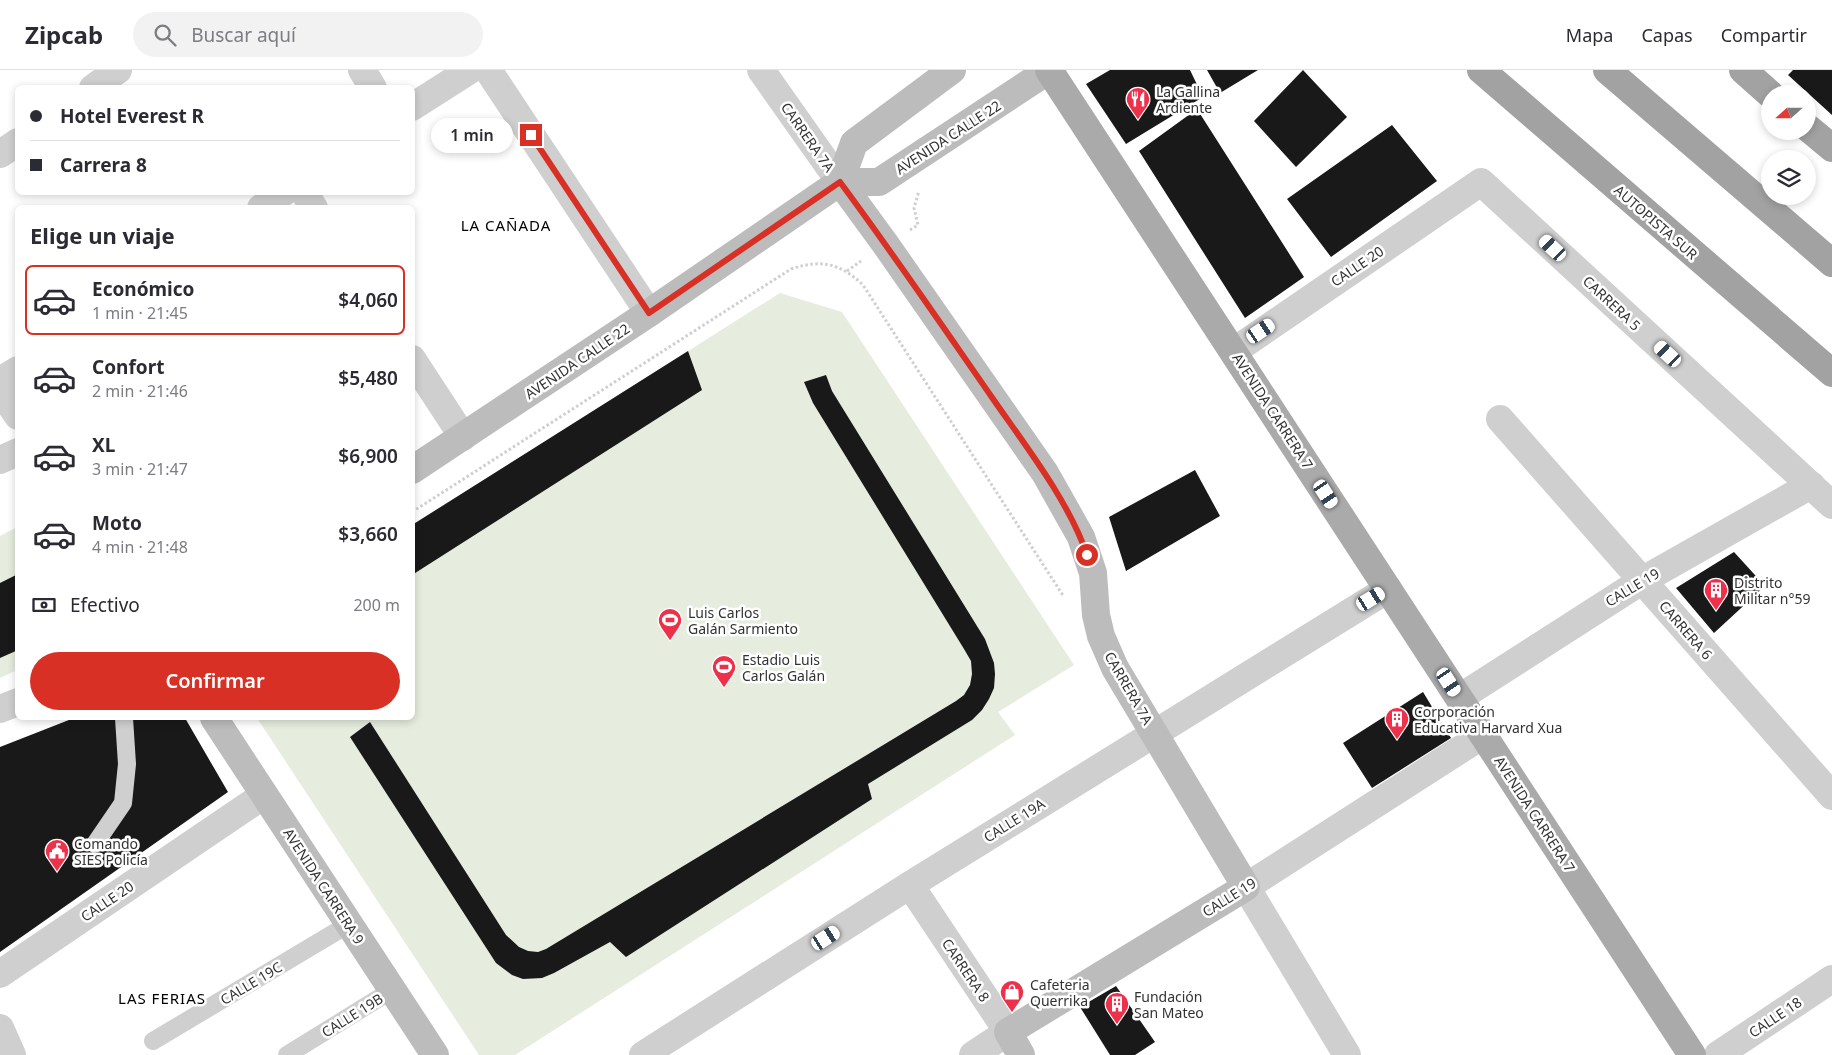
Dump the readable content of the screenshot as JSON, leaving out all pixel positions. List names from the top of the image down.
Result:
{
  "streets": {
    "highway": ["AUTOPISTA SUR"],
    "main road": [
      "CARRERA 7A",
      "AVENIDA CALLE 22",
      "AVENIDA CARRERA 7",
      "CALLE 19",
      "AVENIDA CARRERA 9"
    ],
    "street": [
      "CALLE 20",
      "CARRERA 5",
      "CARRERA 6",
      "CALLE 19A",
      "CARRERA 8",
      "CALLE 18"
    ],
    "lane": ["CALLE 19C", "CALLE 19B"]
  },
  "crossings": [
    ["CARRERA 7A", "AVENIDA CALLE 22"],
    ["CARRERA 7A", "CALLE 19"],
    ["CARRERA 7A", "CALLE 19A"],
    ["AVENIDA CALLE 22", "AVENIDA CARRERA 7"],
    ["CALLE 20", "CARRERA 5"],
    ["CALLE 20", "AVENIDA CARRERA 7"],
    ["CALLE 20", "AVENIDA CARRERA 9"],
    ["CARRERA 5", "CALLE 19"],
    ["AVENIDA CARRERA 7", "CALLE 19"],
    ["AVENIDA CARRERA 7", "CALLE 19A"],
    ["CALLE 19", "CARRERA 6"],
    ["CALLE 19", "CARRERA 8"],
    ["CALLE 19A", "CARRERA 8"],
    ["AVENIDA CARRERA 9", "CALLE 19C"],
    ["AVENIDA CARRERA 9", "CALLE 19B"]
  ],
  "districts": ["LA CAÑADA", "LAS FERIAS"],
  "places": {
    "restaurant": ["La Gallina Ardiente"],
    "building": ["Distrito Militar n°59", "Corporación Educativa Harvard Xua", "Fundación San Mateo"],
    "sports": ["Luis Carlos Galán Sarmiento", "Estadio Luis Carlos Galán"],
    "public building": ["Comando SIES Policía"],
    "shop": ["Cafeteria Querrika"]
  },
  "north": "left",
  "page": {
    "header": "Zipcab",
    "search": "Buscar aquí",
    "nav": ["Mapa", "Capas", "Compartir"],
    "banner": ["Hotel Everest R", "Carrera 8"],
    "bubble": "1 min",
    "heading": "Elige un viaje",
    "list": [
      {
        "name": "Económico",
        "note": "1 min · 21:45",
        "value": "$4,060"
      },
      {
        "name": "Confort",
        "note": "2 min · 21:46",
        "value": "$5,480"
      },
      {
        "name": "XL",
        "note": "3 min · 21:47",
        "value": "$6,900"
      },
      {
        "name": "Moto",
        "note": "4 min · 21:48",
        "value": "$3,660"
      }
    ],
    "pay": ["Efectivo", "200 m"],
    "buttons": "Confirmar"
  }
}
